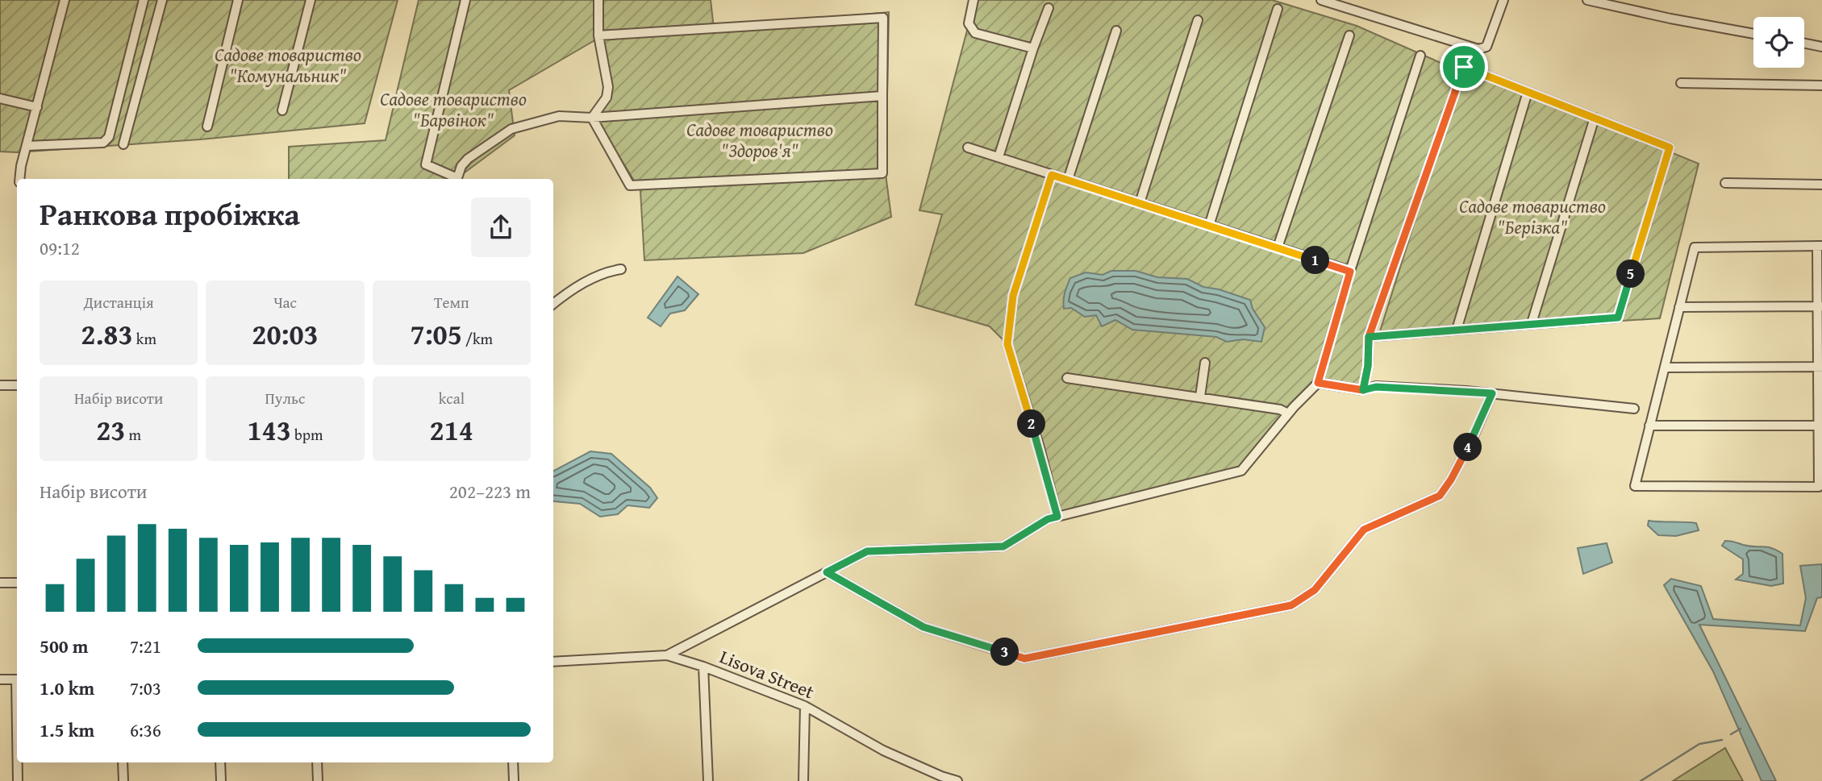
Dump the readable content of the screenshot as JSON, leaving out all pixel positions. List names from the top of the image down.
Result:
{
  "streets": {
    "street": ["Lisova Street"]
  },
  "parks": [
    "Садове товариство \"Комунальник\"",
    "Садове товариство \"Барвінок\"",
    "Садове товариство \"Здоров'я\"",
    "Садове товариство \"Берізка\""
  ],
  "page": {
    "heading": ["Ранкова пробіжка", "09:12"],
    "pins": [
      "1",
      "5",
      "2",
      "4",
      "3"
    ],
    "stats": [
      ["Дистанція", "2.83 km"],
      ["Час", "20:03"],
      ["Темп", "7:05 /km"],
      ["Набір висоти", "23 m"],
      ["Пульс", "143 bpm"],
      ["kcal", "214"]
    ],
    "chart": ["Набір висоти", "202–223 m"],
    "list": [
      {
        "name": "500 m",
        "note": "7:21"
      },
      {
        "name": "1.0 km",
        "note": "7:03"
      },
      {
        "name": "1.5 km",
        "note": "6:36"
      }
    ]
  }
}
